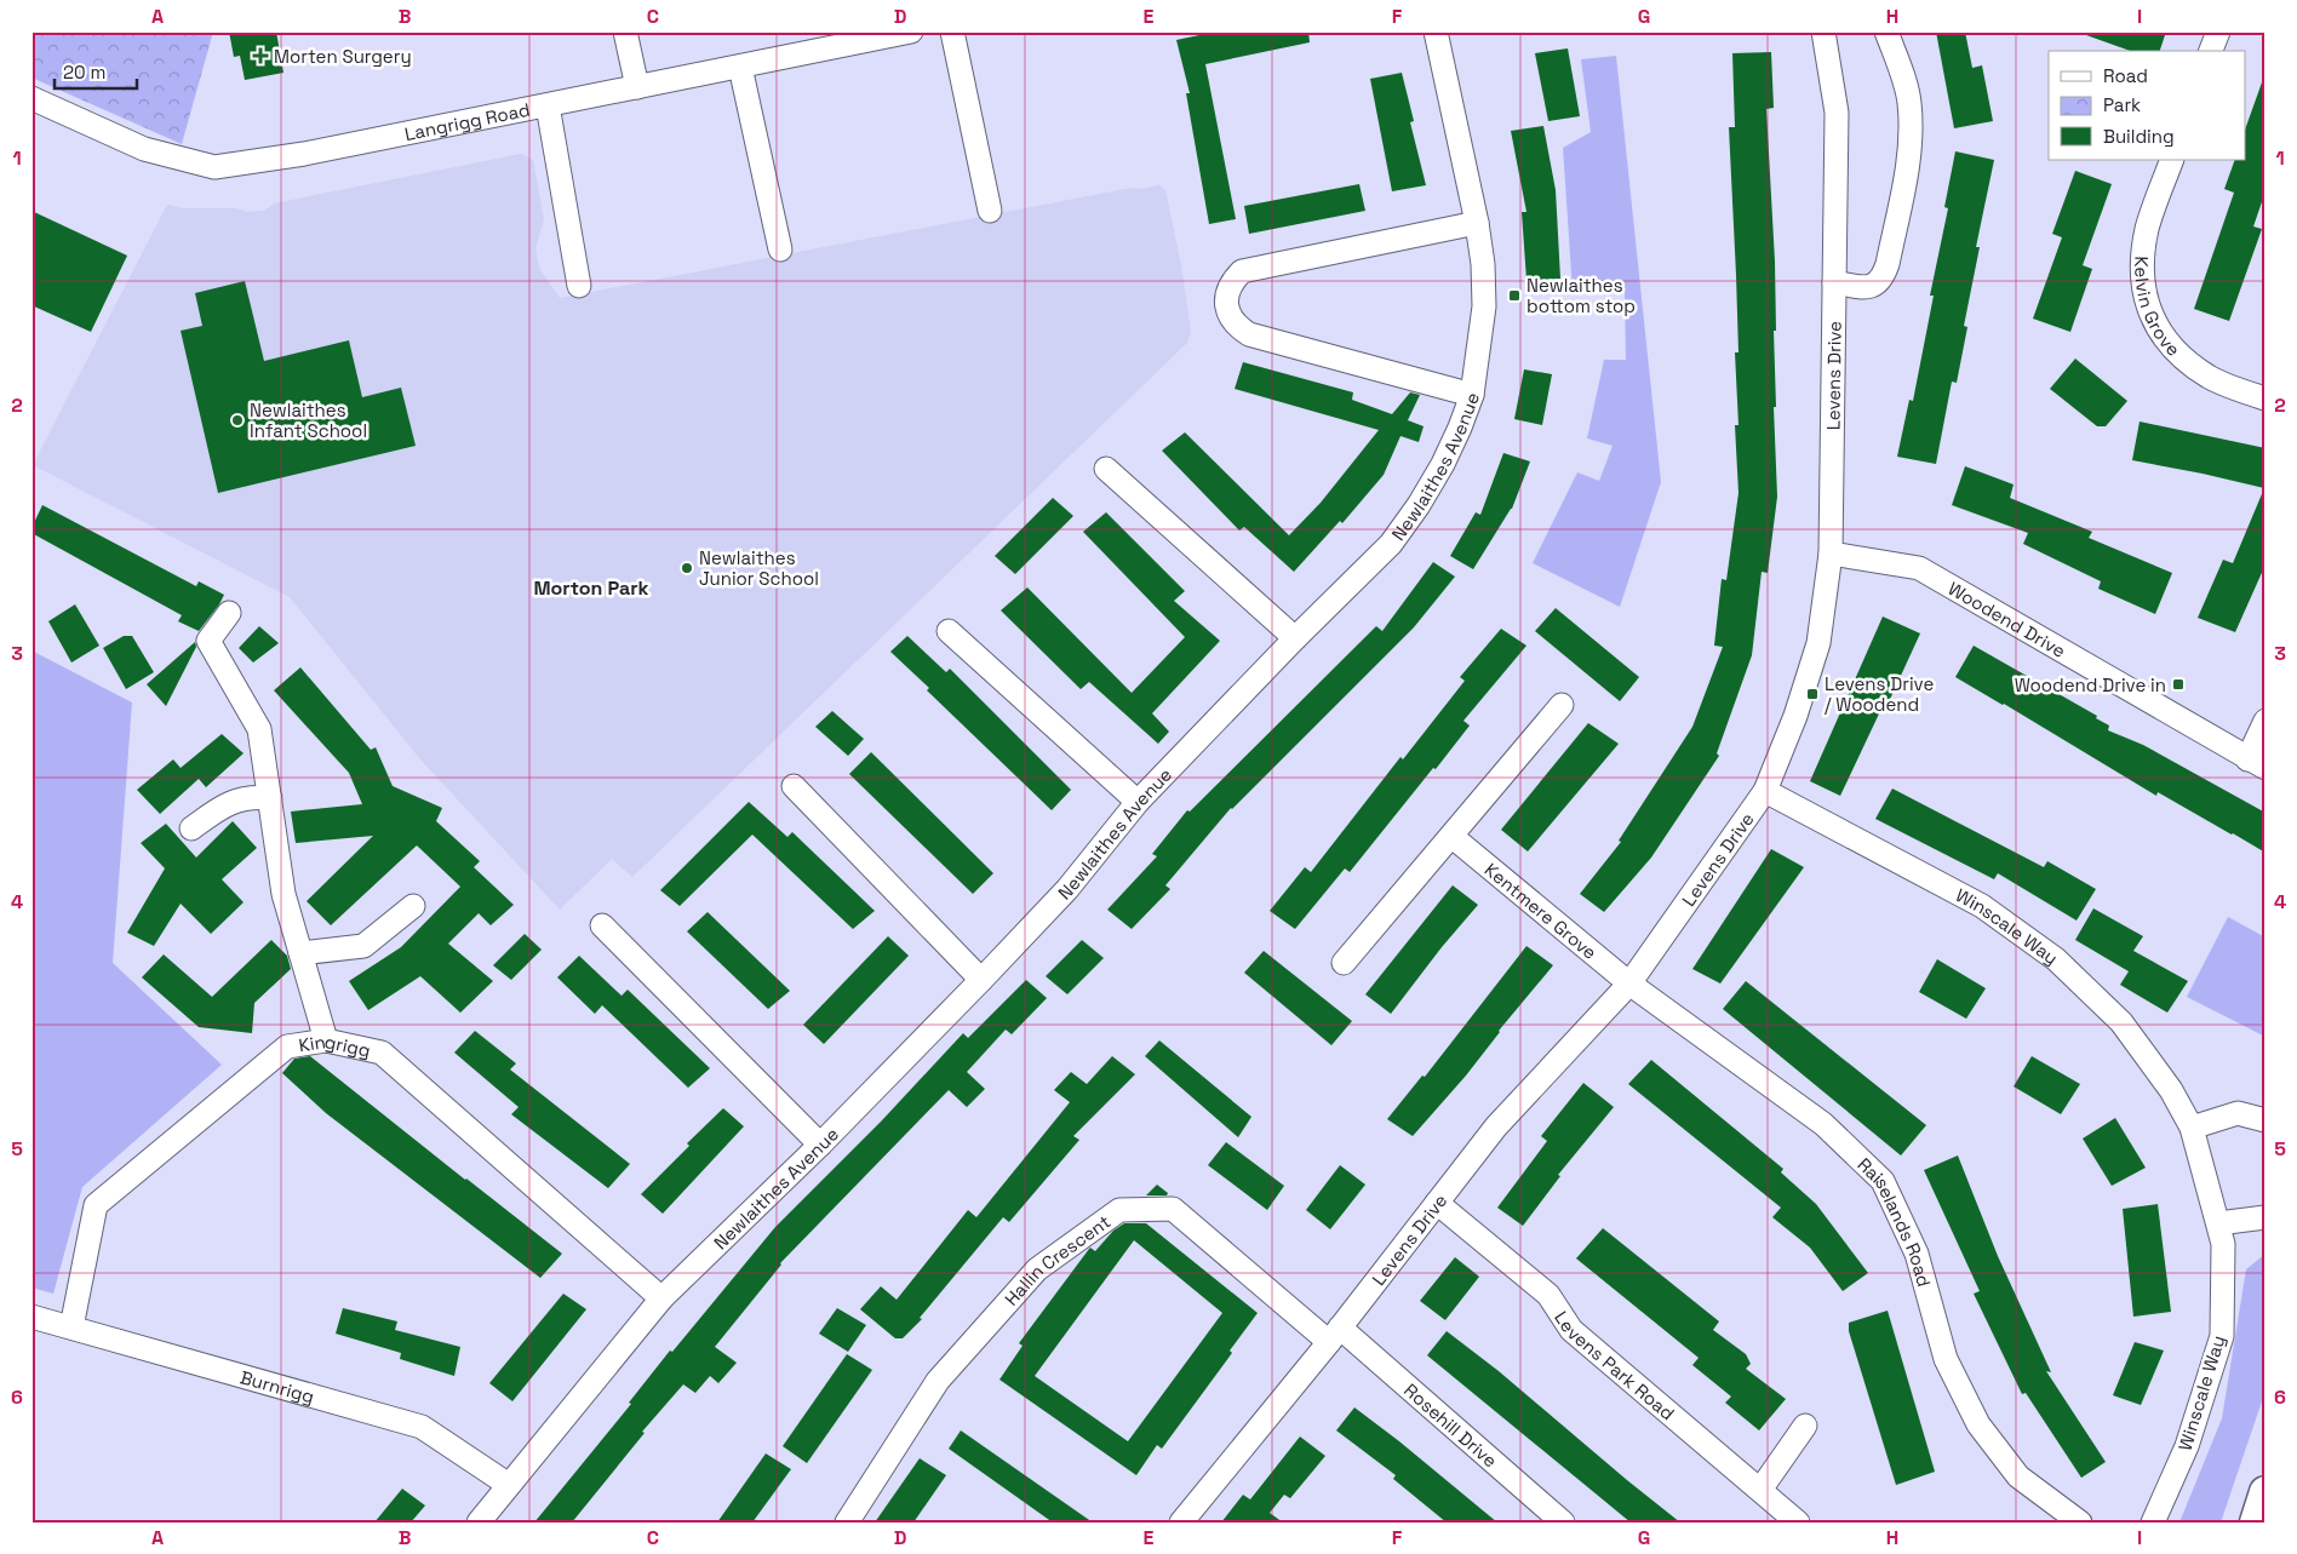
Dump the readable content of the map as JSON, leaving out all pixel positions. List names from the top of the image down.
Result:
{
  "streets": {
    "street": [
      "Langrigg Road",
      "Kelvin Grove",
      "Levens Drive",
      "Newlaithes Avenue",
      "Woodend Drive",
      "Kentmere Grove",
      "Winscale Way",
      "Kingrigg",
      "Raiselands Road",
      "Hallin Crescent",
      "Levens Park Road",
      "Burnrigg",
      "Rosehill Drive"
    ]
  },
  "crossings": [
    ["Levens Drive", "Woodend Drive"],
    ["Levens Drive", "Kentmere Grove"],
    ["Levens Drive", "Winscale Way"],
    ["Levens Drive", "Raiselands Road"],
    ["Levens Drive", "Hallin Crescent"],
    ["Levens Drive", "Levens Park Road"],
    ["Levens Drive", "Rosehill Drive"],
    ["Newlaithes Avenue", "Kingrigg"],
    ["Newlaithes Avenue", "Burnrigg"],
    ["Kentmere Grove", "Raiselands Road"],
    ["Kingrigg", "Burnrigg"],
    ["Hallin Crescent", "Rosehill Drive"]
  ],
  "districts": ["Morton Park"],
  "places": {
    "health": ["Morten Surgery"],
    "transit": ["Newlaithes bottom stop", "Woodend Drive in", "Levens Drive / Woodend"],
    "other": ["Newlaithes Infant School", "Newlaithes Junior School"]
  },
  "legend": ["Road", "Park", "Building"],
  "scale_bar": "20 m",
  "grid": {
    "columns": [
      "A",
      "B",
      "C",
      "D",
      "E",
      "F",
      "G",
      "H",
      "I"
    ],
    "rows": [
      "1",
      "2",
      "3",
      "4",
      "5",
      "6"
    ]
  }
}
